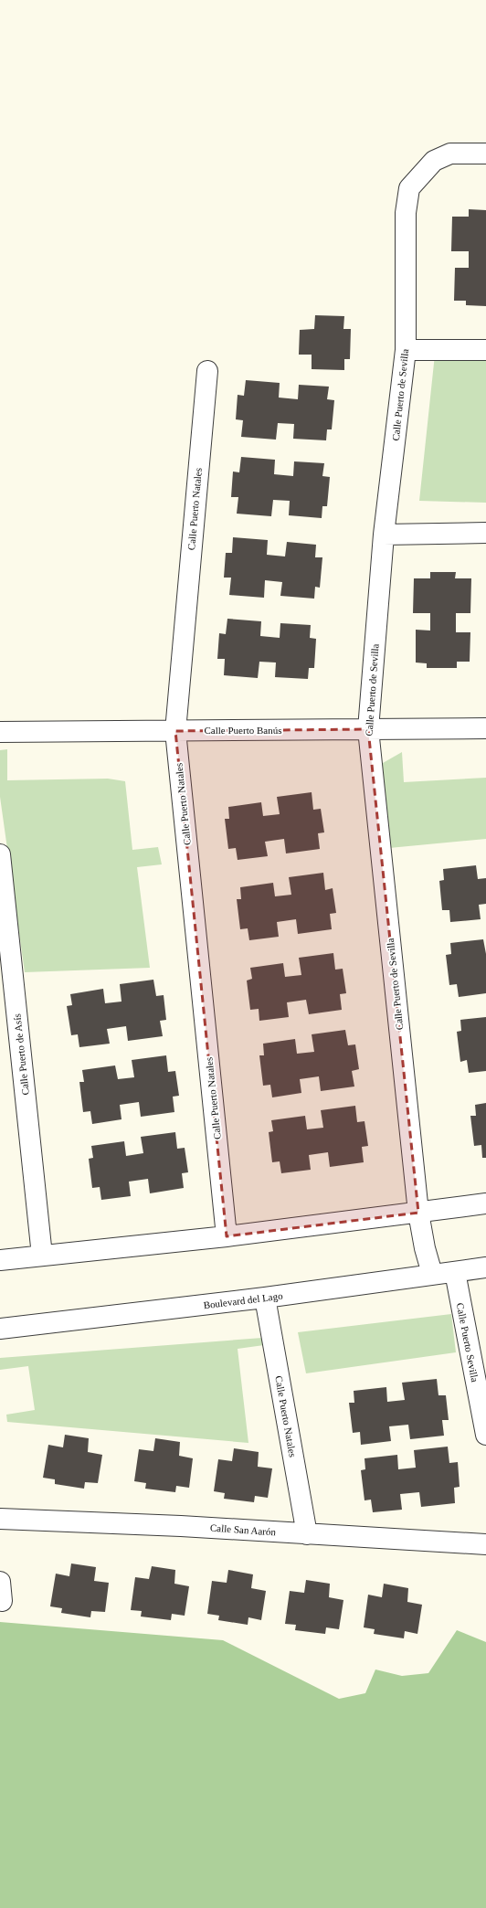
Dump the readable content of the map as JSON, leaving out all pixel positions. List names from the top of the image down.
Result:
{
  "streets": {
    "street": [
      "Calle Puerto de Sevilla",
      "Calle Puerto Natales",
      "Calle Puerto Banús",
      "Calle Puerto de Asís",
      "Boulevard del Lago",
      "Calle Puerto Sevilla",
      "Calle San Aarón"
    ]
  },
  "crossings": [
    ["Calle Puerto de Sevilla", "Calle Puerto Banús"],
    ["Calle Puerto de Sevilla", "Boulevard del Lago"],
    ["Calle Puerto Natales", "Calle Puerto Banús"],
    ["Calle Puerto Natales", "Boulevard del Lago"],
    ["Calle Puerto Natales", "Calle San Aarón"],
    ["Boulevard del Lago", "Calle Puerto Sevilla"]
  ]
}
